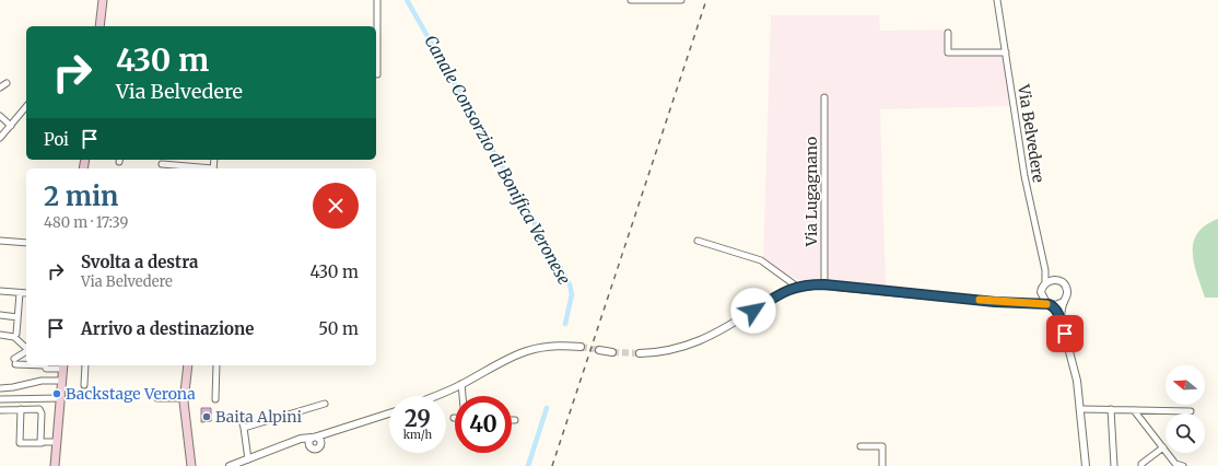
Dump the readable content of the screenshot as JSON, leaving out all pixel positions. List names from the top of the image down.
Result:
{
  "streets": {
    "street": ["Via Belvedere", "Via Lugagnano"]
  },
  "water": ["Canale Consorzio di Bonifica Veronese"],
  "places": ["Backstage Verona", "Baita Alpini"],
  "north": "left",
  "page": {
    "turn": ["430 m", "Via Belvedere"],
    "then": "Poi",
    "heading": ["2 min", "480 m · 17:39"],
    "list": [
      {
        "name": "Svolta a destra",
        "note": "Via Belvedere",
        "value": "430 m"
      },
      {
        "name": "Arrivo a destinazione",
        "value": "50 m"
      }
    ],
    "speed": "29 km/h",
    "limit": "40"
  }
}
